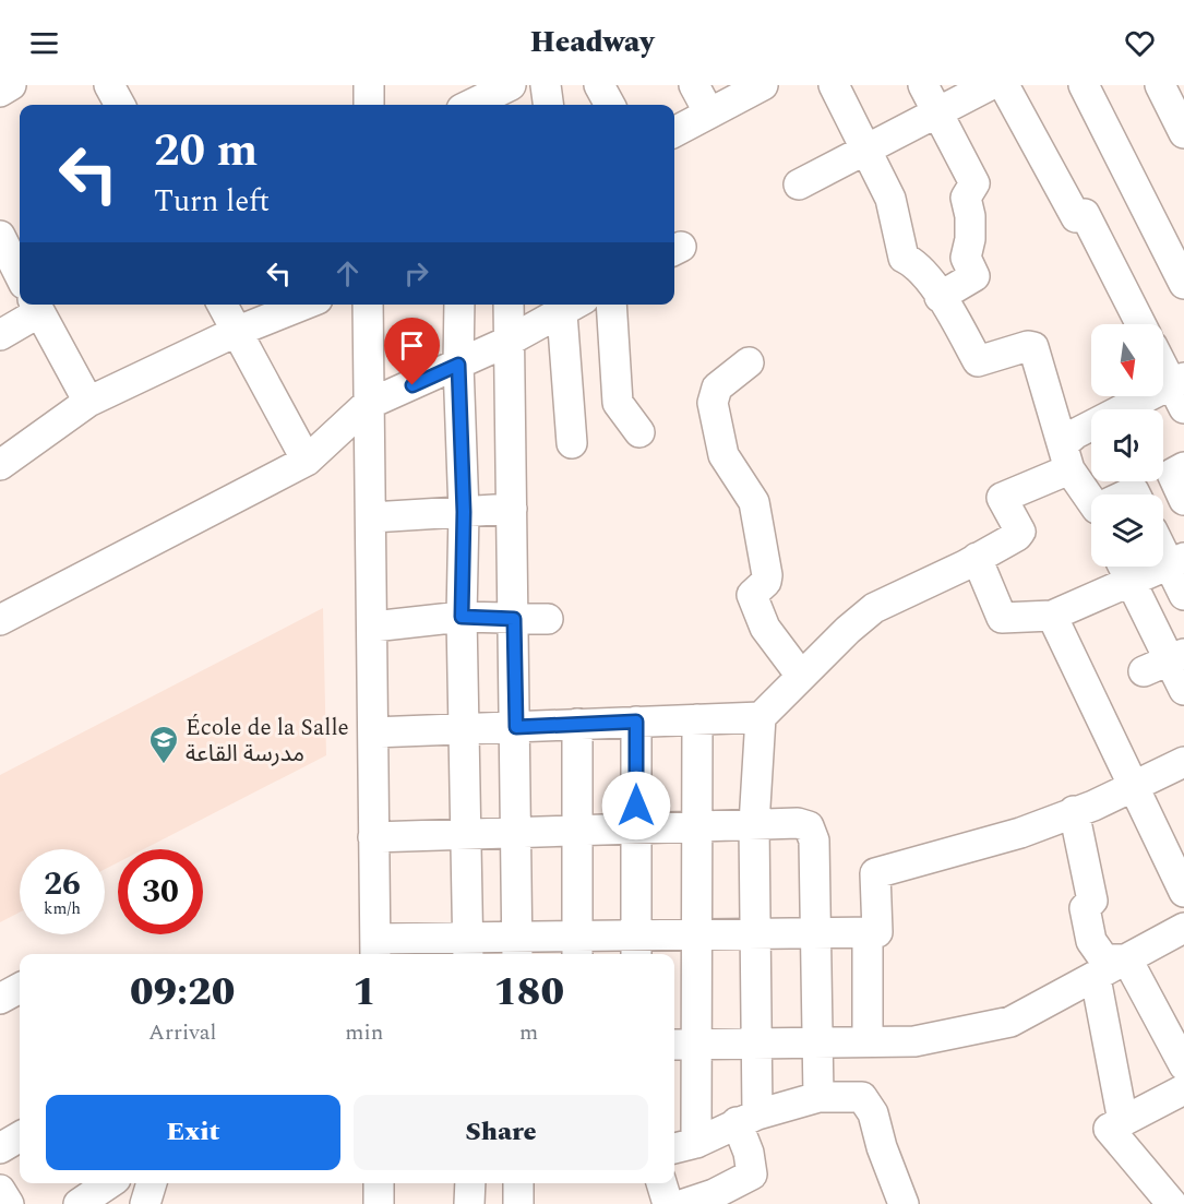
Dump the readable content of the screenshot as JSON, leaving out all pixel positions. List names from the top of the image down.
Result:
{
  "places": {
    "school or university": ["École de la Salle مدرسة القاعة"]
  },
  "north": "bottom",
  "page": {
    "header": "Headway",
    "turn": ["20 m", "Turn left"],
    "speed": "26 km/h",
    "limit": "30",
    "eta": [
      "09:20",
      "Arrival",
      "1",
      "min",
      "180",
      "m"
    ],
    "buttons": ["Exit", "Share"]
  }
}
